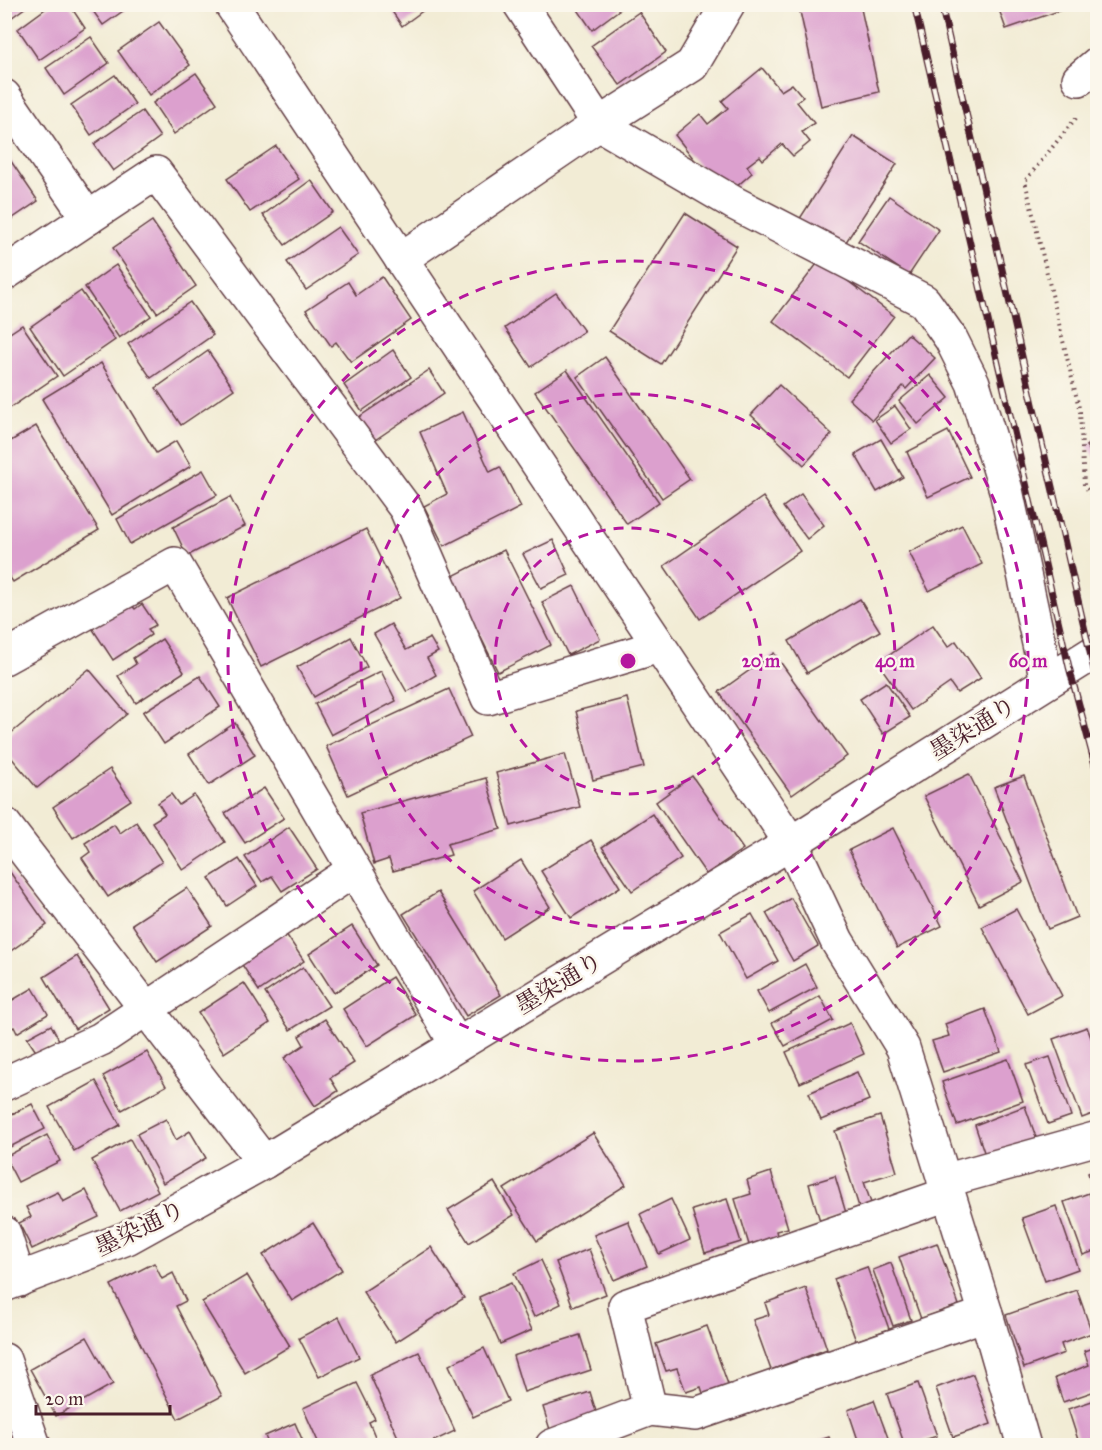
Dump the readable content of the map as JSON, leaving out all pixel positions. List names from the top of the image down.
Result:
{
  "streets": {
    "street": ["墨染通り"]
  },
  "scale_bar": "20 m",
  "rings": ["20 m", "40 m", "60 m"]
}
